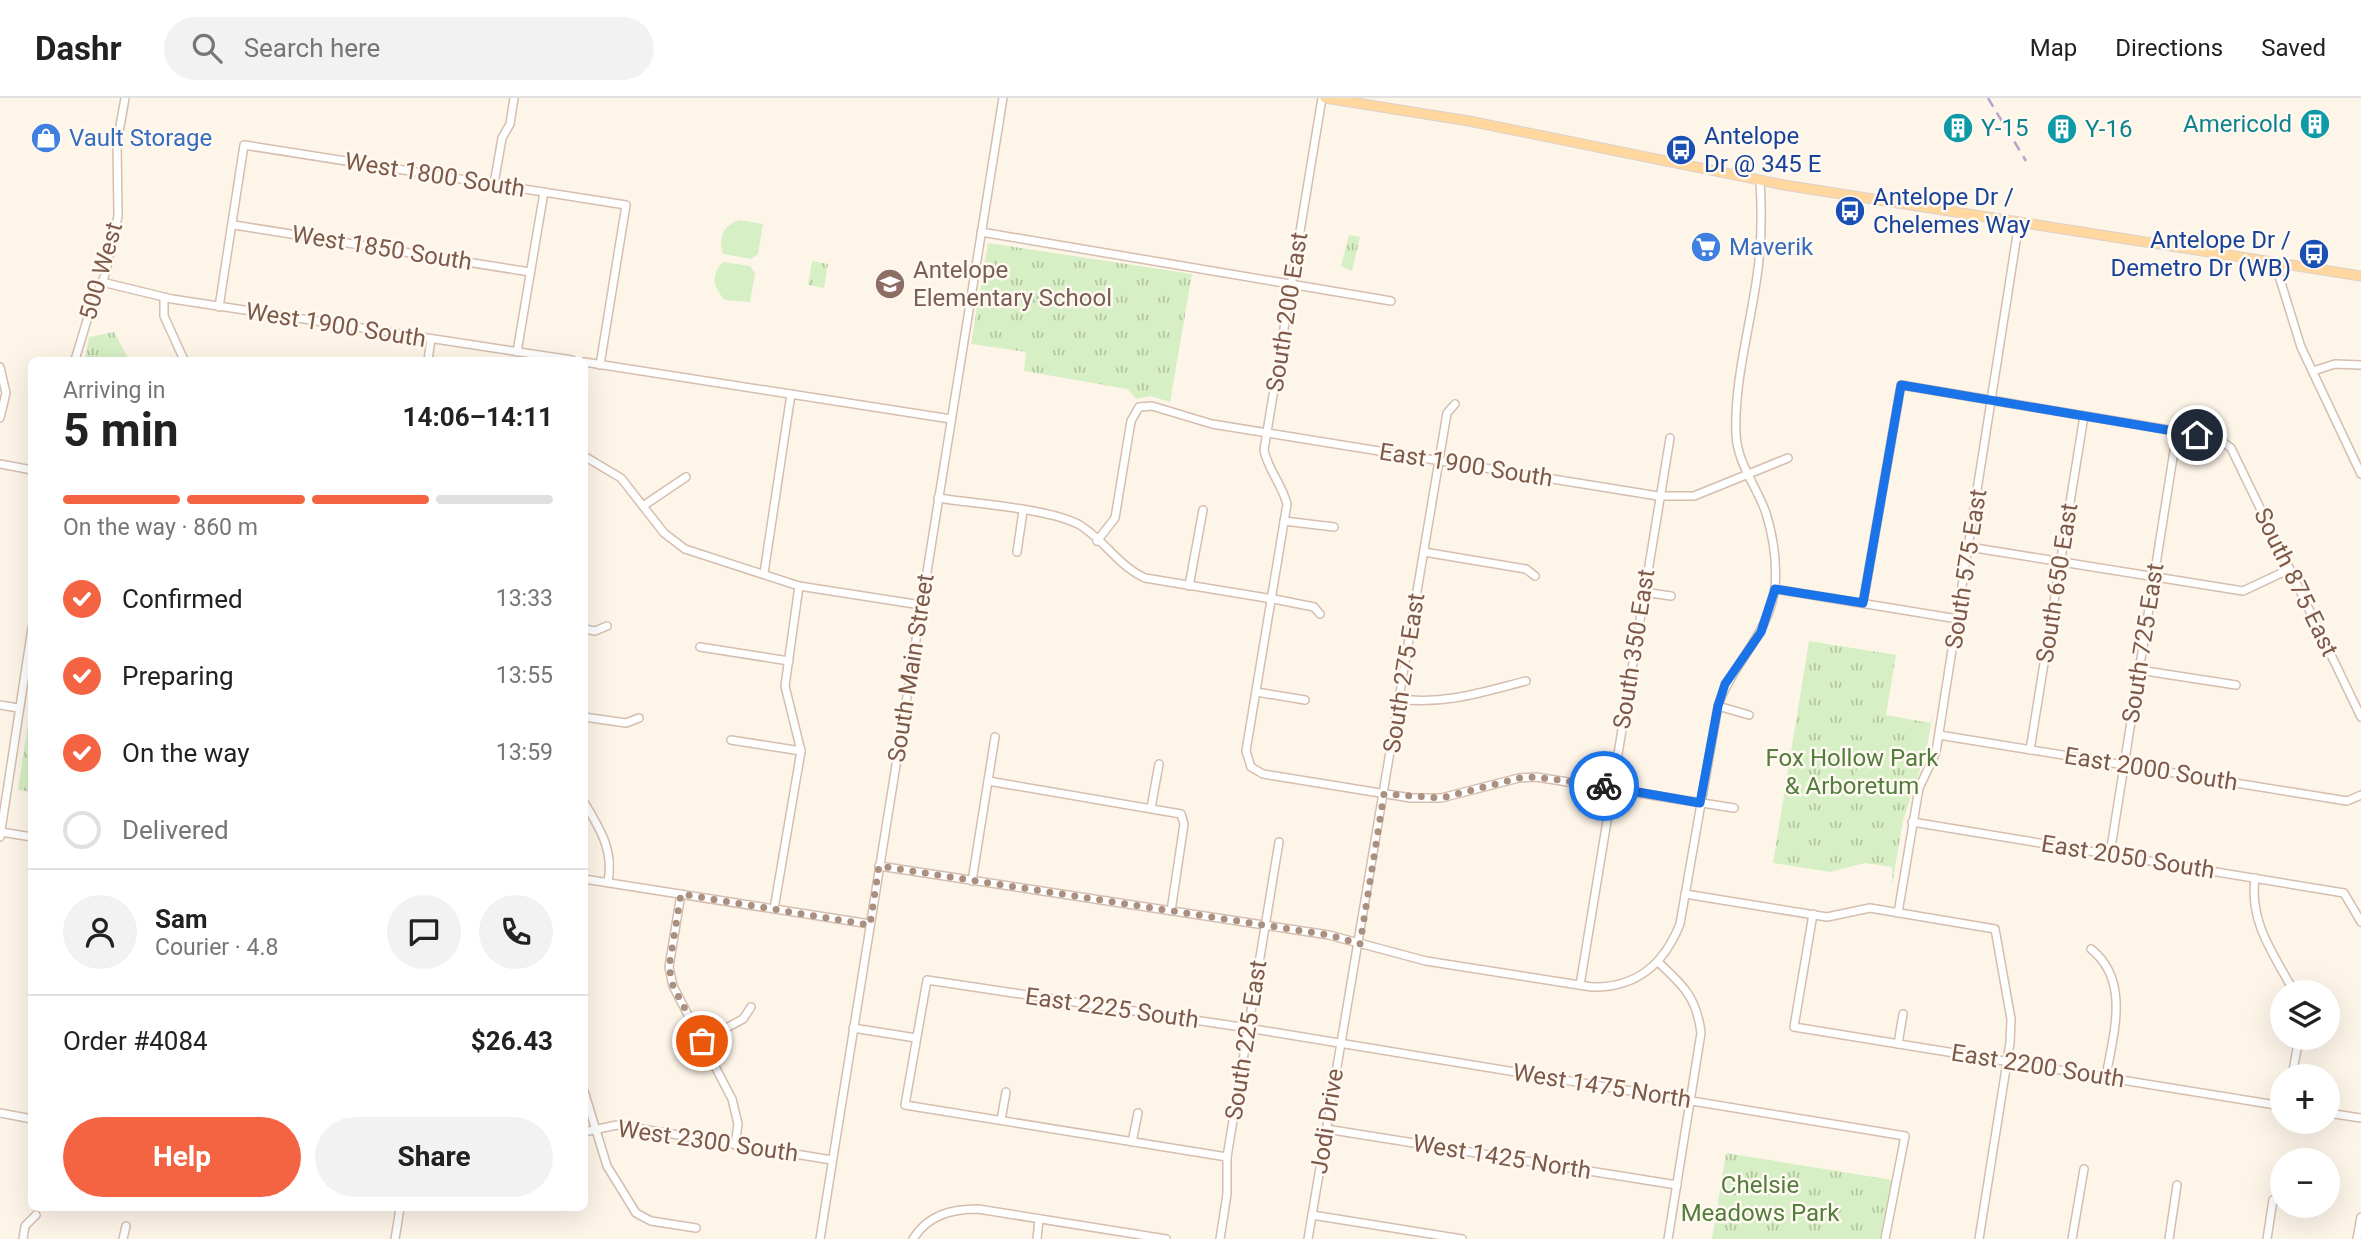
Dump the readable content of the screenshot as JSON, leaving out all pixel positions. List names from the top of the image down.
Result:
{
  "streets": {
    "street": [
      "West 1800 South",
      "West 1850 South",
      "500 West",
      "South 200 East",
      "West 1900 South",
      "East 1900 South",
      "South 575 East",
      "South 875 East",
      "South 650 East",
      "South 725 East",
      "South 350 East",
      "South Main Street",
      "South 275 East",
      "East 2000 South",
      "East 2050 South",
      "East 2225 South",
      "South 225 East",
      "East 2200 South",
      "West 1475 North",
      "Jodi Drive",
      "West 2300 South",
      "West 1425 North"
    ]
  },
  "crossings": [
    ["West 1800 South", "West 1850 South"],
    ["500 West", "West 1900 South"],
    ["South 200 East", "East 1900 South"],
    ["South 200 East", "South 275 East"],
    ["East 1900 South", "South 350 East"],
    ["East 1900 South", "South 275 East"],
    ["South 575 East", "East 2000 South"],
    ["South 575 East", "East 2050 South"],
    ["South 875 East", "South 725 East"],
    ["South 650 East", "East 2000 South"],
    ["South 725 East", "East 2000 South"],
    ["South 725 East", "East 2050 South"],
    ["South Main Street", "West 2300 South"],
    ["South 275 East", "Jodi Drive"],
    ["East 2225 South", "South 225 East"],
    ["East 2225 South", "West 1475 North"],
    ["West 1475 North", "Jodi Drive"],
    ["Jodi Drive", "West 1425 North"]
  ],
  "parks": ["Fox Hollow Park & Arboretum", "Chelsie Meadows Park"],
  "places": {
    "building": ["Americold", "Y-15", "Y-16"],
    "shop": ["Vault Storage"],
    "bus stop": ["Antelope Dr @ 345 E", "Antelope Dr / Chelemes Way", "Antelope Dr / Demetro Dr (WB)"],
    "supermarket": ["Maverik"],
    "school or university": ["Antelope Elementary School"]
  },
  "page": {
    "header": "Dashr",
    "search": "Search here",
    "nav": ["Map", "Directions", "Saved"],
    "heading": ["5 min", "Arriving in", "14:06–14:11"],
    "panel": [
      "Sam",
      "Courier · 4.8",
      "Order #4084",
      "$26.43"
    ],
    "bar": "On the way · 860 m",
    "list": [
      ["Confirmed", "13:33"],
      ["Preparing", "13:55"],
      ["On the way", "13:59"],
      "Delivered"
    ],
    "map_buttons": ["+", "−"],
    "buttons": ["Help", "Share"]
  }
}
